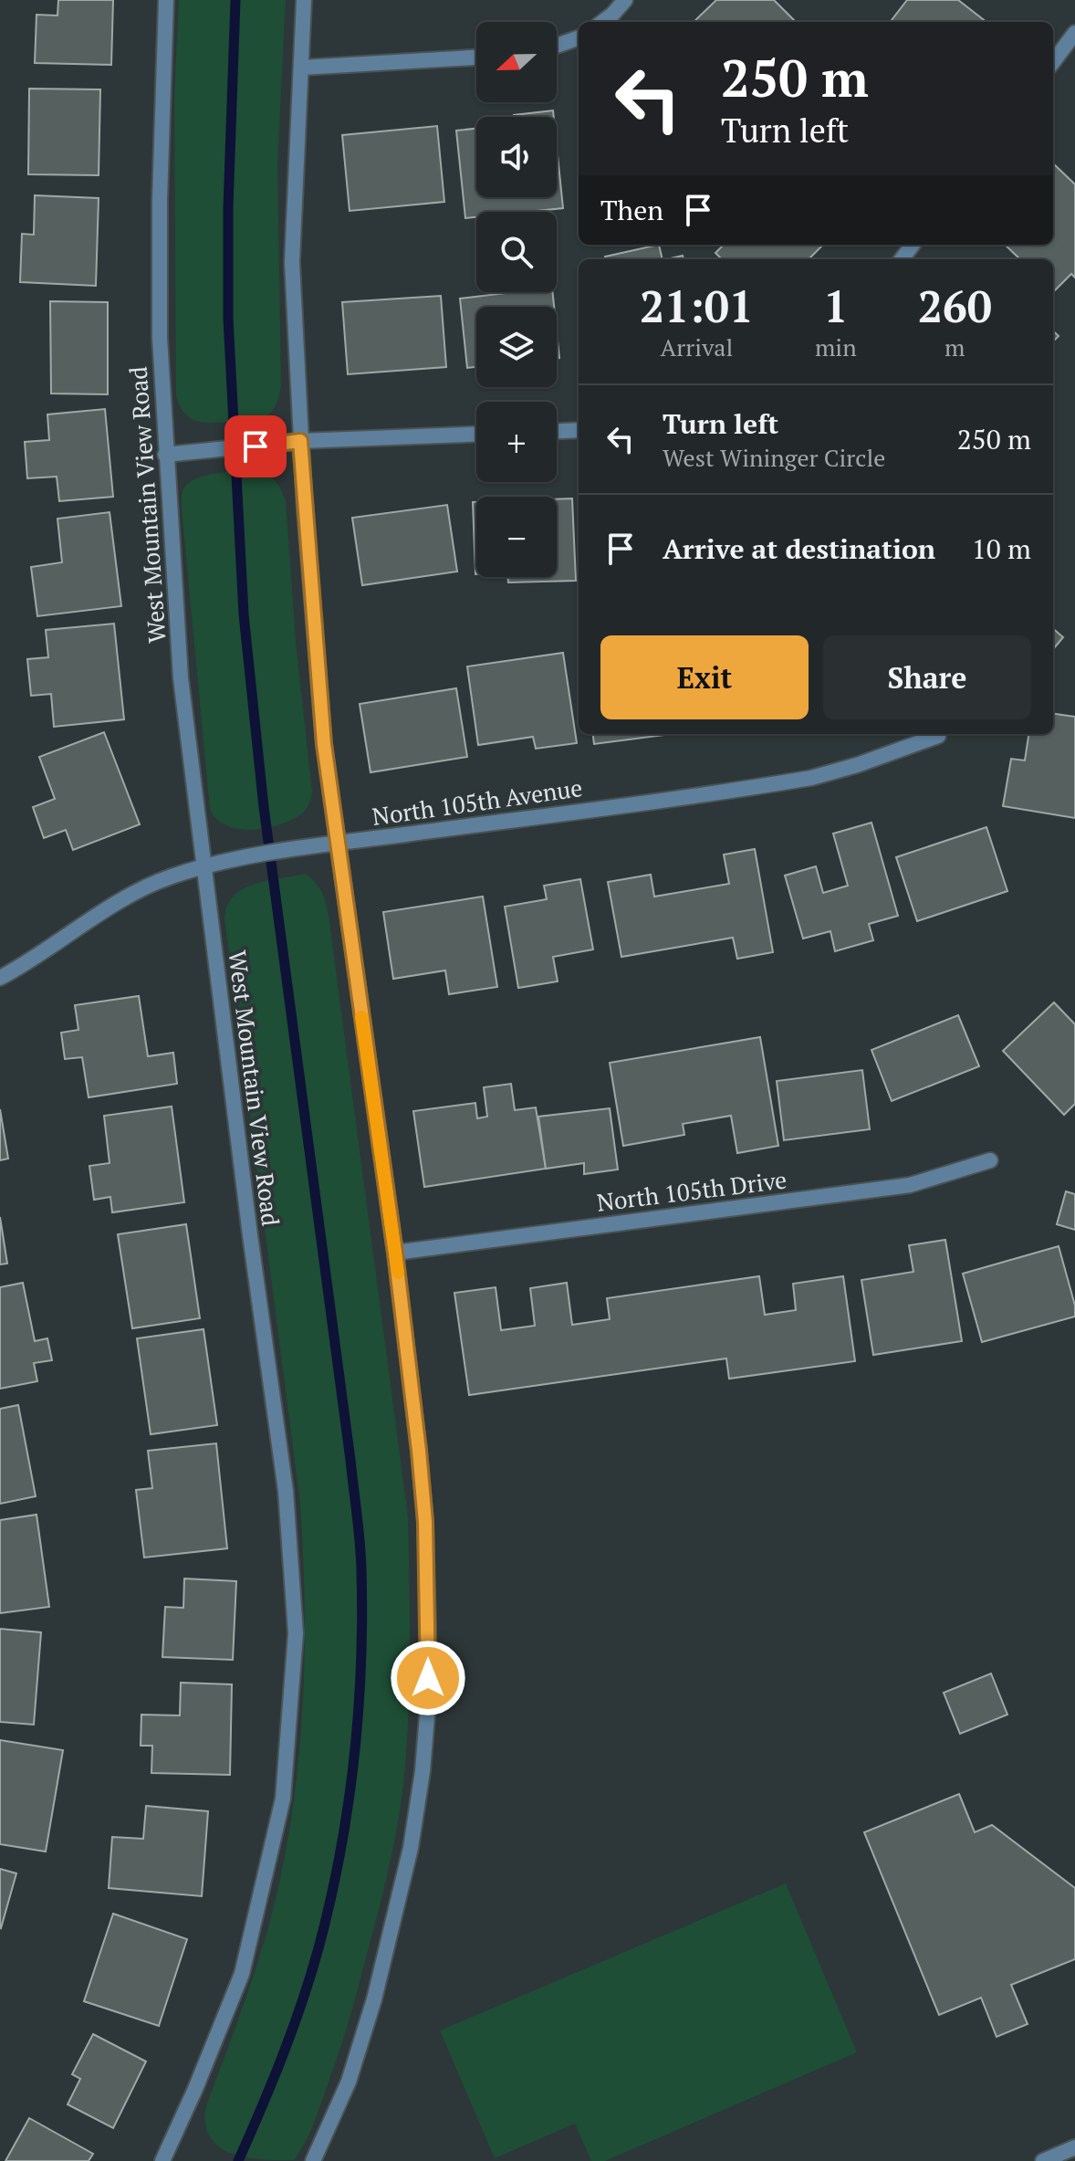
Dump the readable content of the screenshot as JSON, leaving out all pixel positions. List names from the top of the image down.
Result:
{
  "streets": {
    "street": ["West Mountain View Road", "North 105th Avenue", "North 105th Drive"]
  },
  "crossings": [
    ["West Mountain View Road", "North 105th Avenue"]
  ],
  "north": "left",
  "page": {
    "map_buttons": ["+", "−"],
    "turn": ["250 m", "Turn left"],
    "then": "Then",
    "eta": [
      "21:01",
      "Arrival",
      "1",
      "min",
      "260",
      "m"
    ],
    "list": [
      {
        "name": "Turn left",
        "note": "West Wininger Circle",
        "value": "250 m"
      },
      {
        "name": "Arrive at destination",
        "value": "10 m"
      }
    ],
    "buttons": ["Exit", "Share"]
  }
}
